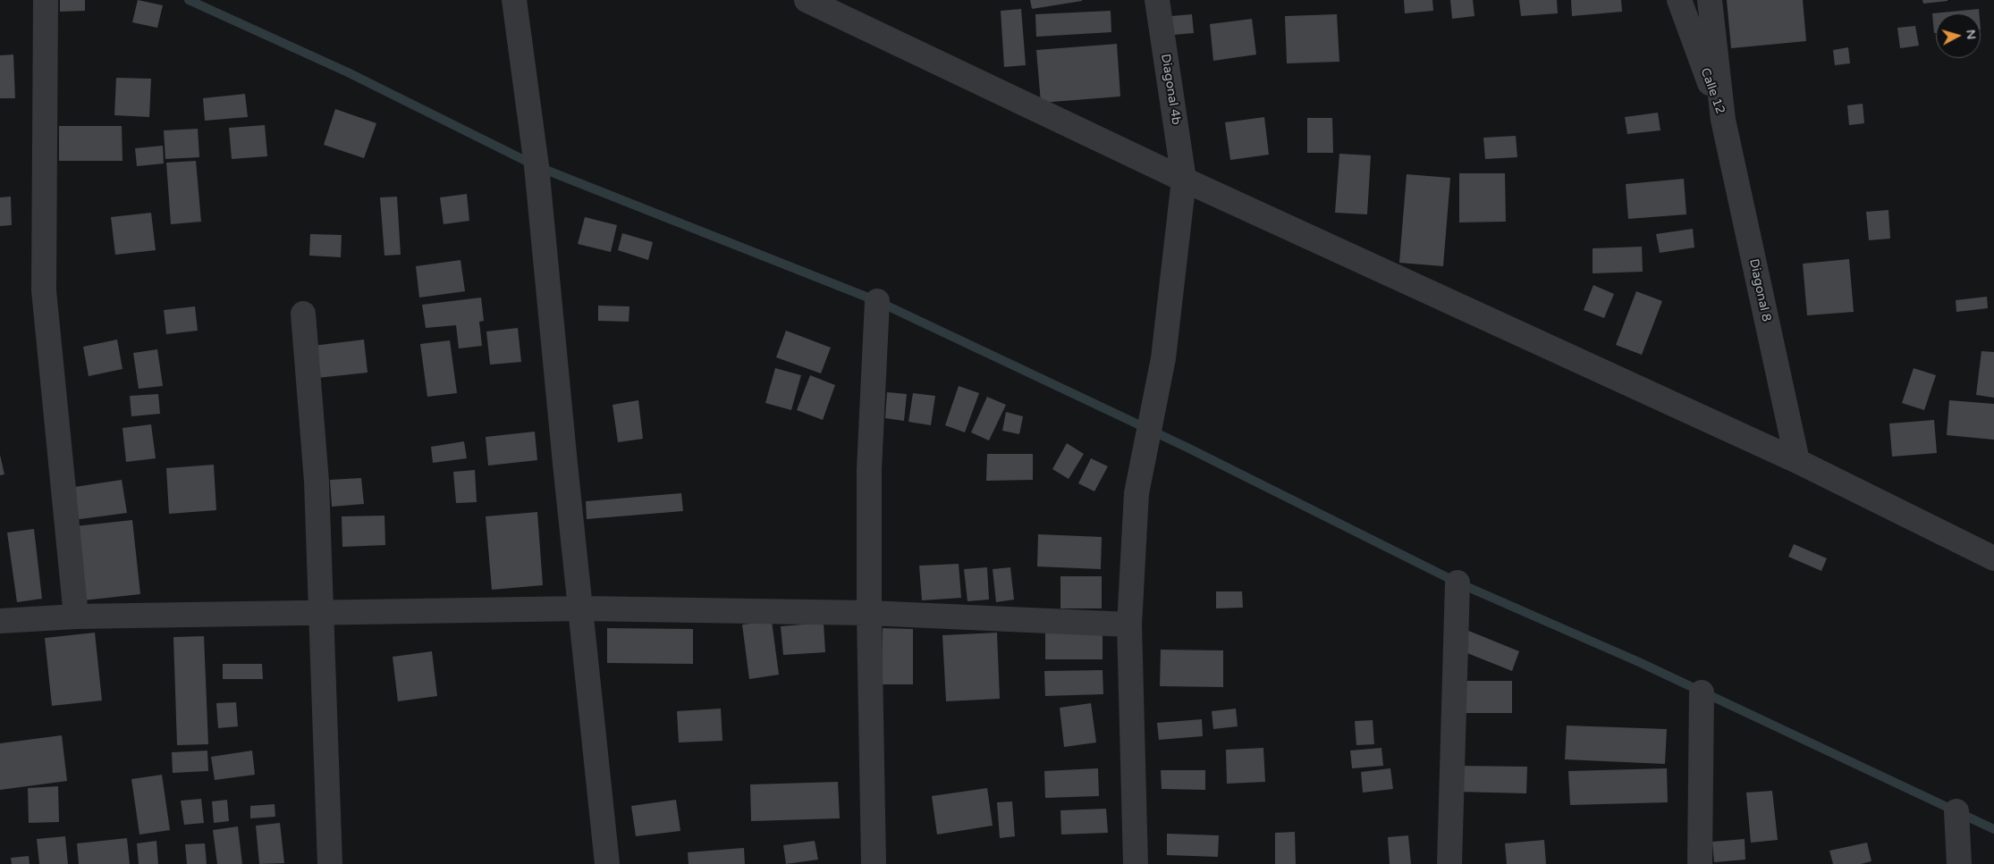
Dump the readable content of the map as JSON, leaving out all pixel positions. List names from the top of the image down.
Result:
{
  "streets": {
    "street": ["Diagonal 4b", "Calle 12", "Diagonal 8"]
  },
  "crossings": [
    ["Calle 12", "Diagonal 8"]
  ],
  "north": "right"
}
